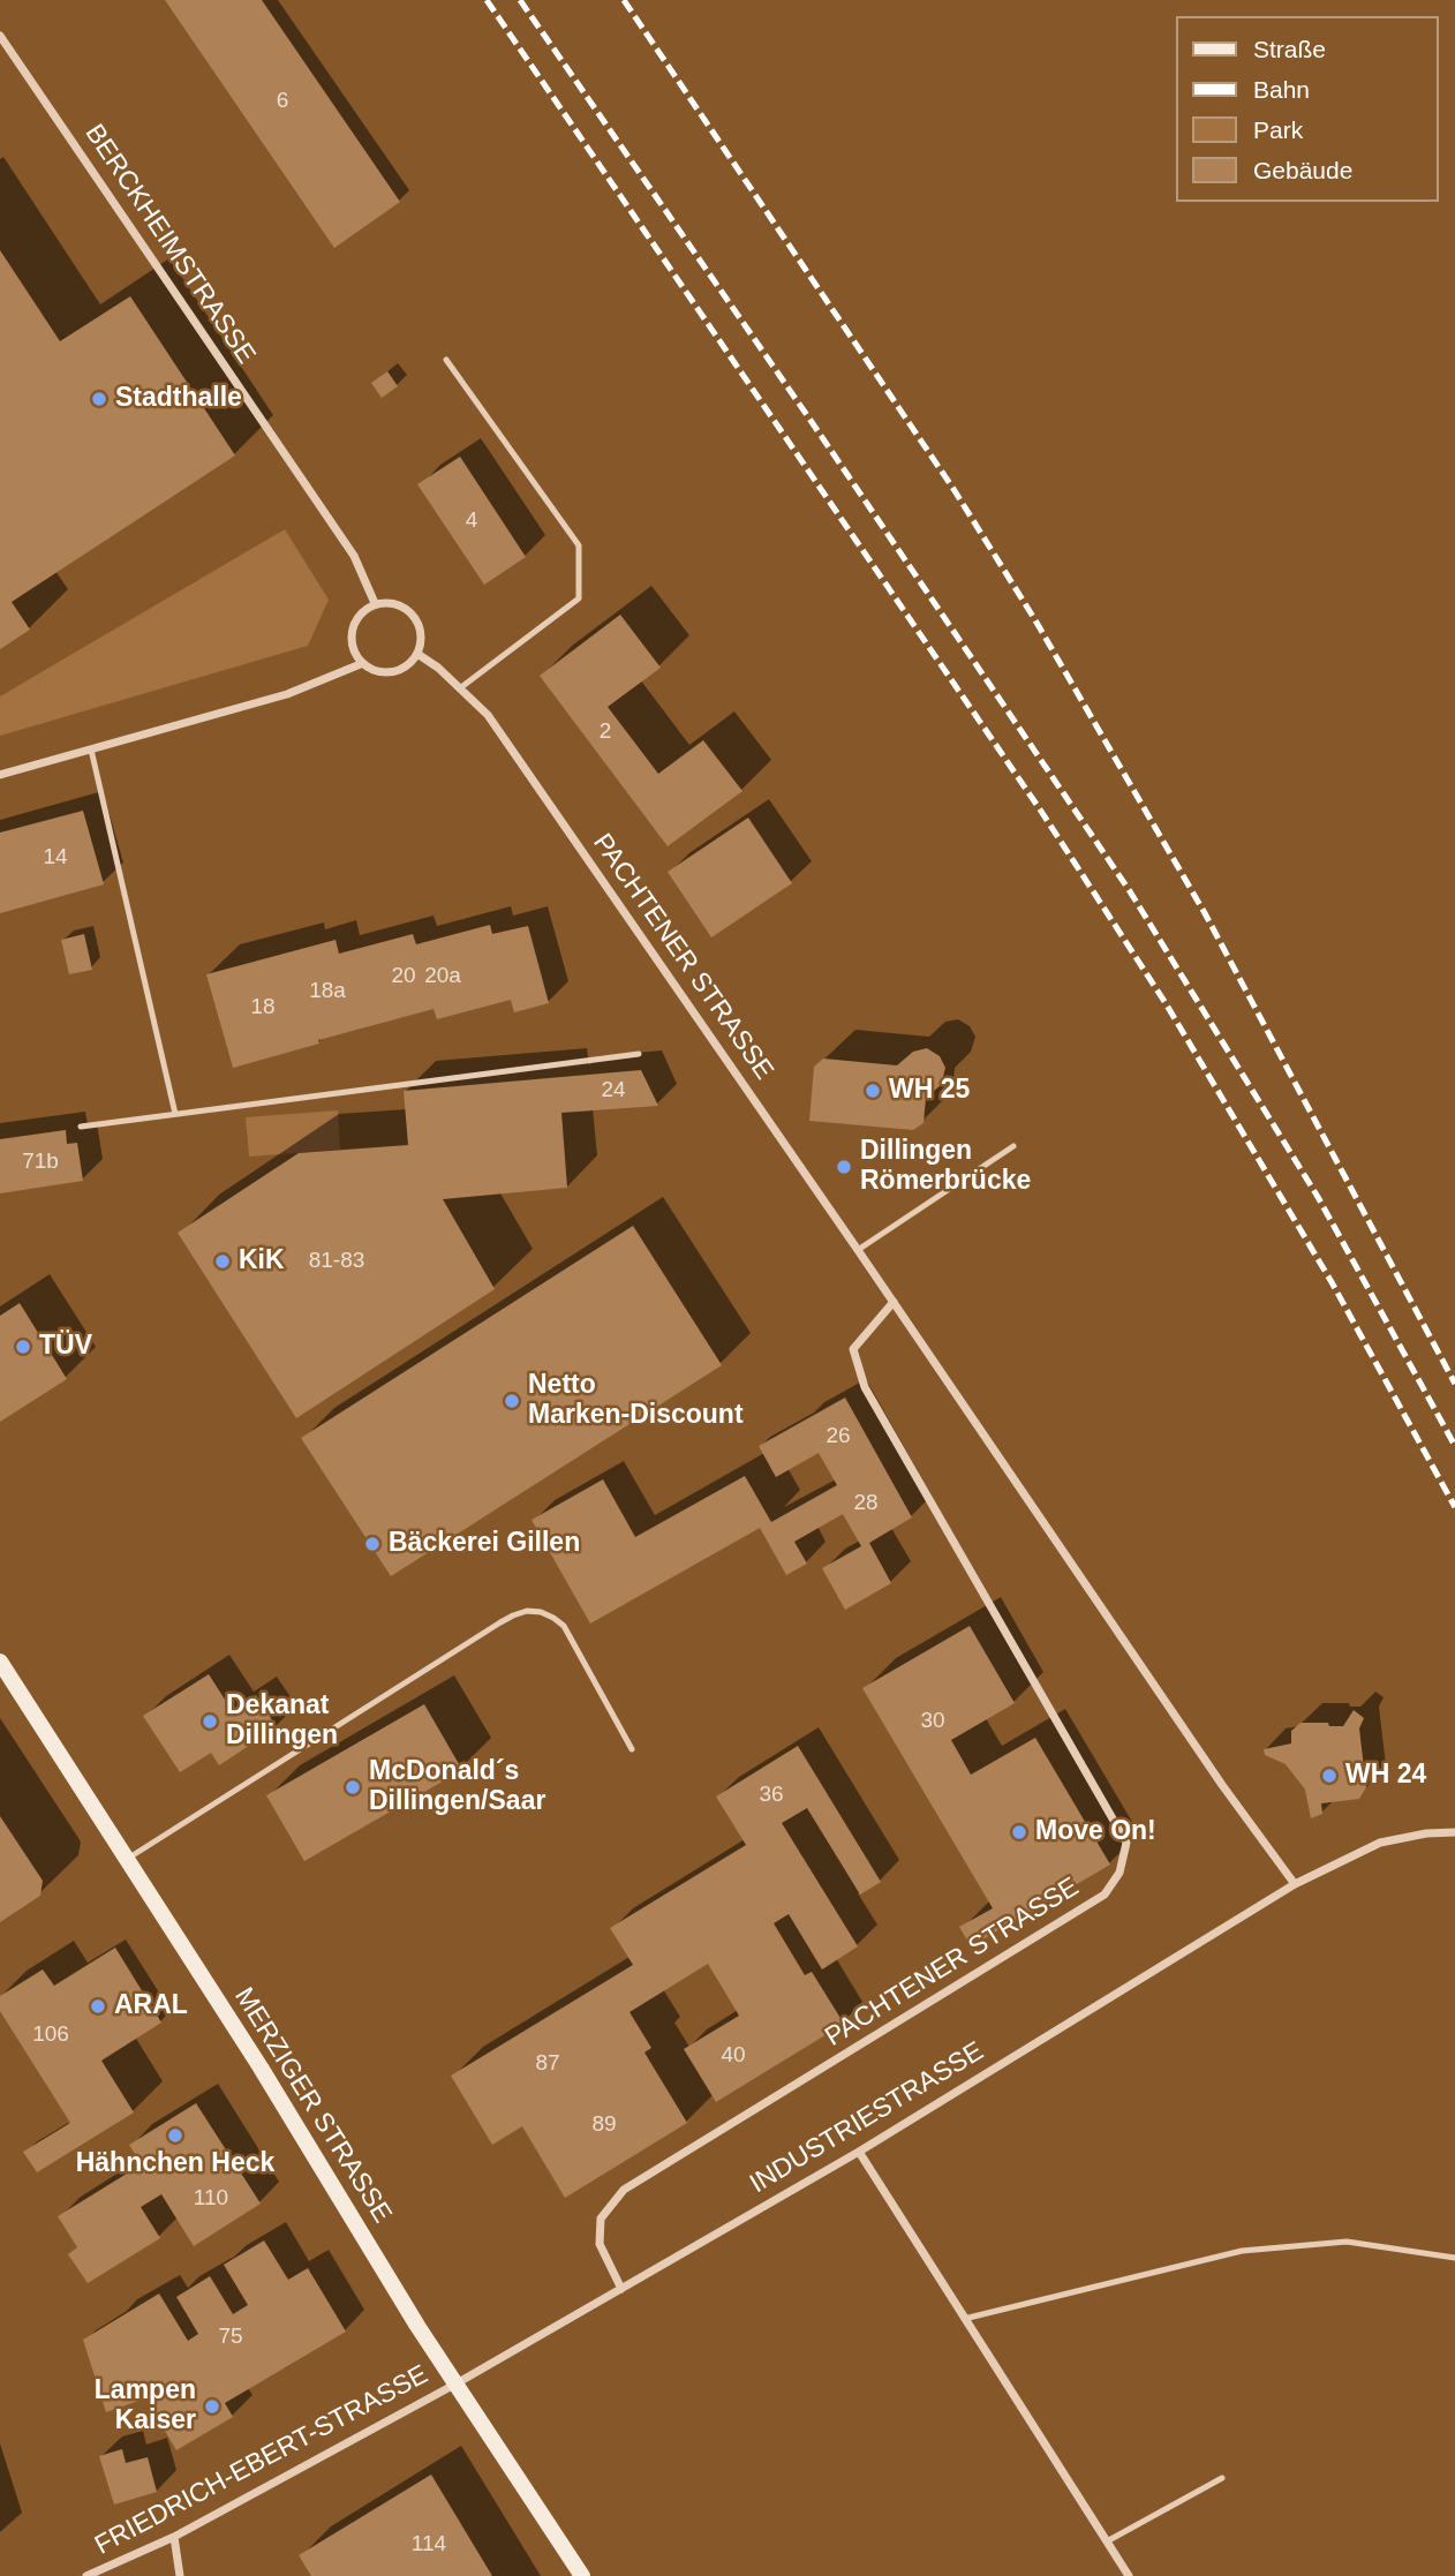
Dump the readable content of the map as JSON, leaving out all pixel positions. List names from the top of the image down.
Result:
{
  "streets": {
    "main road": ["MERZIGER STRASSE"],
    "street": [
      "BERCKHEIMSTRASSE",
      "PACHTENER STRASSE",
      "INDUSTRIESTRASSE",
      "FRIEDRICH-EBERT-STRASSE"
    ]
  },
  "crossings": [
    ["BERCKHEIMSTRASSE", "PACHTENER STRASSE"],
    ["PACHTENER STRASSE", "INDUSTRIESTRASSE"],
    ["MERZIGER STRASSE", "INDUSTRIESTRASSE"],
    ["MERZIGER STRASSE", "FRIEDRICH-EBERT-STRASSE"],
    ["INDUSTRIESTRASSE", "FRIEDRICH-EBERT-STRASSE"]
  ],
  "places": [
    "Stadthalle",
    "WH 25",
    "Dillingen Römerbrücke",
    "KiK",
    "TÜV",
    "Netto Marken-Discount",
    "Bäckerei Gillen",
    "Dekanat Dillingen",
    "WH 24",
    "McDonald´s Dillingen/Saar",
    "Move On!",
    "ARAL",
    "Hähnchen Heck",
    "Lampen Kaiser"
  ],
  "house_numbers": [
    "6",
    "4",
    "2",
    "14",
    "20",
    "20a",
    "18a",
    "18",
    "24",
    "71b",
    "81-83",
    "26",
    "28",
    "30",
    "36",
    "106",
    "40",
    "87",
    "89",
    "110",
    "75",
    "114"
  ],
  "legend": [
    "Straße",
    "Bahn",
    "Park",
    "Gebäude"
  ]
}
